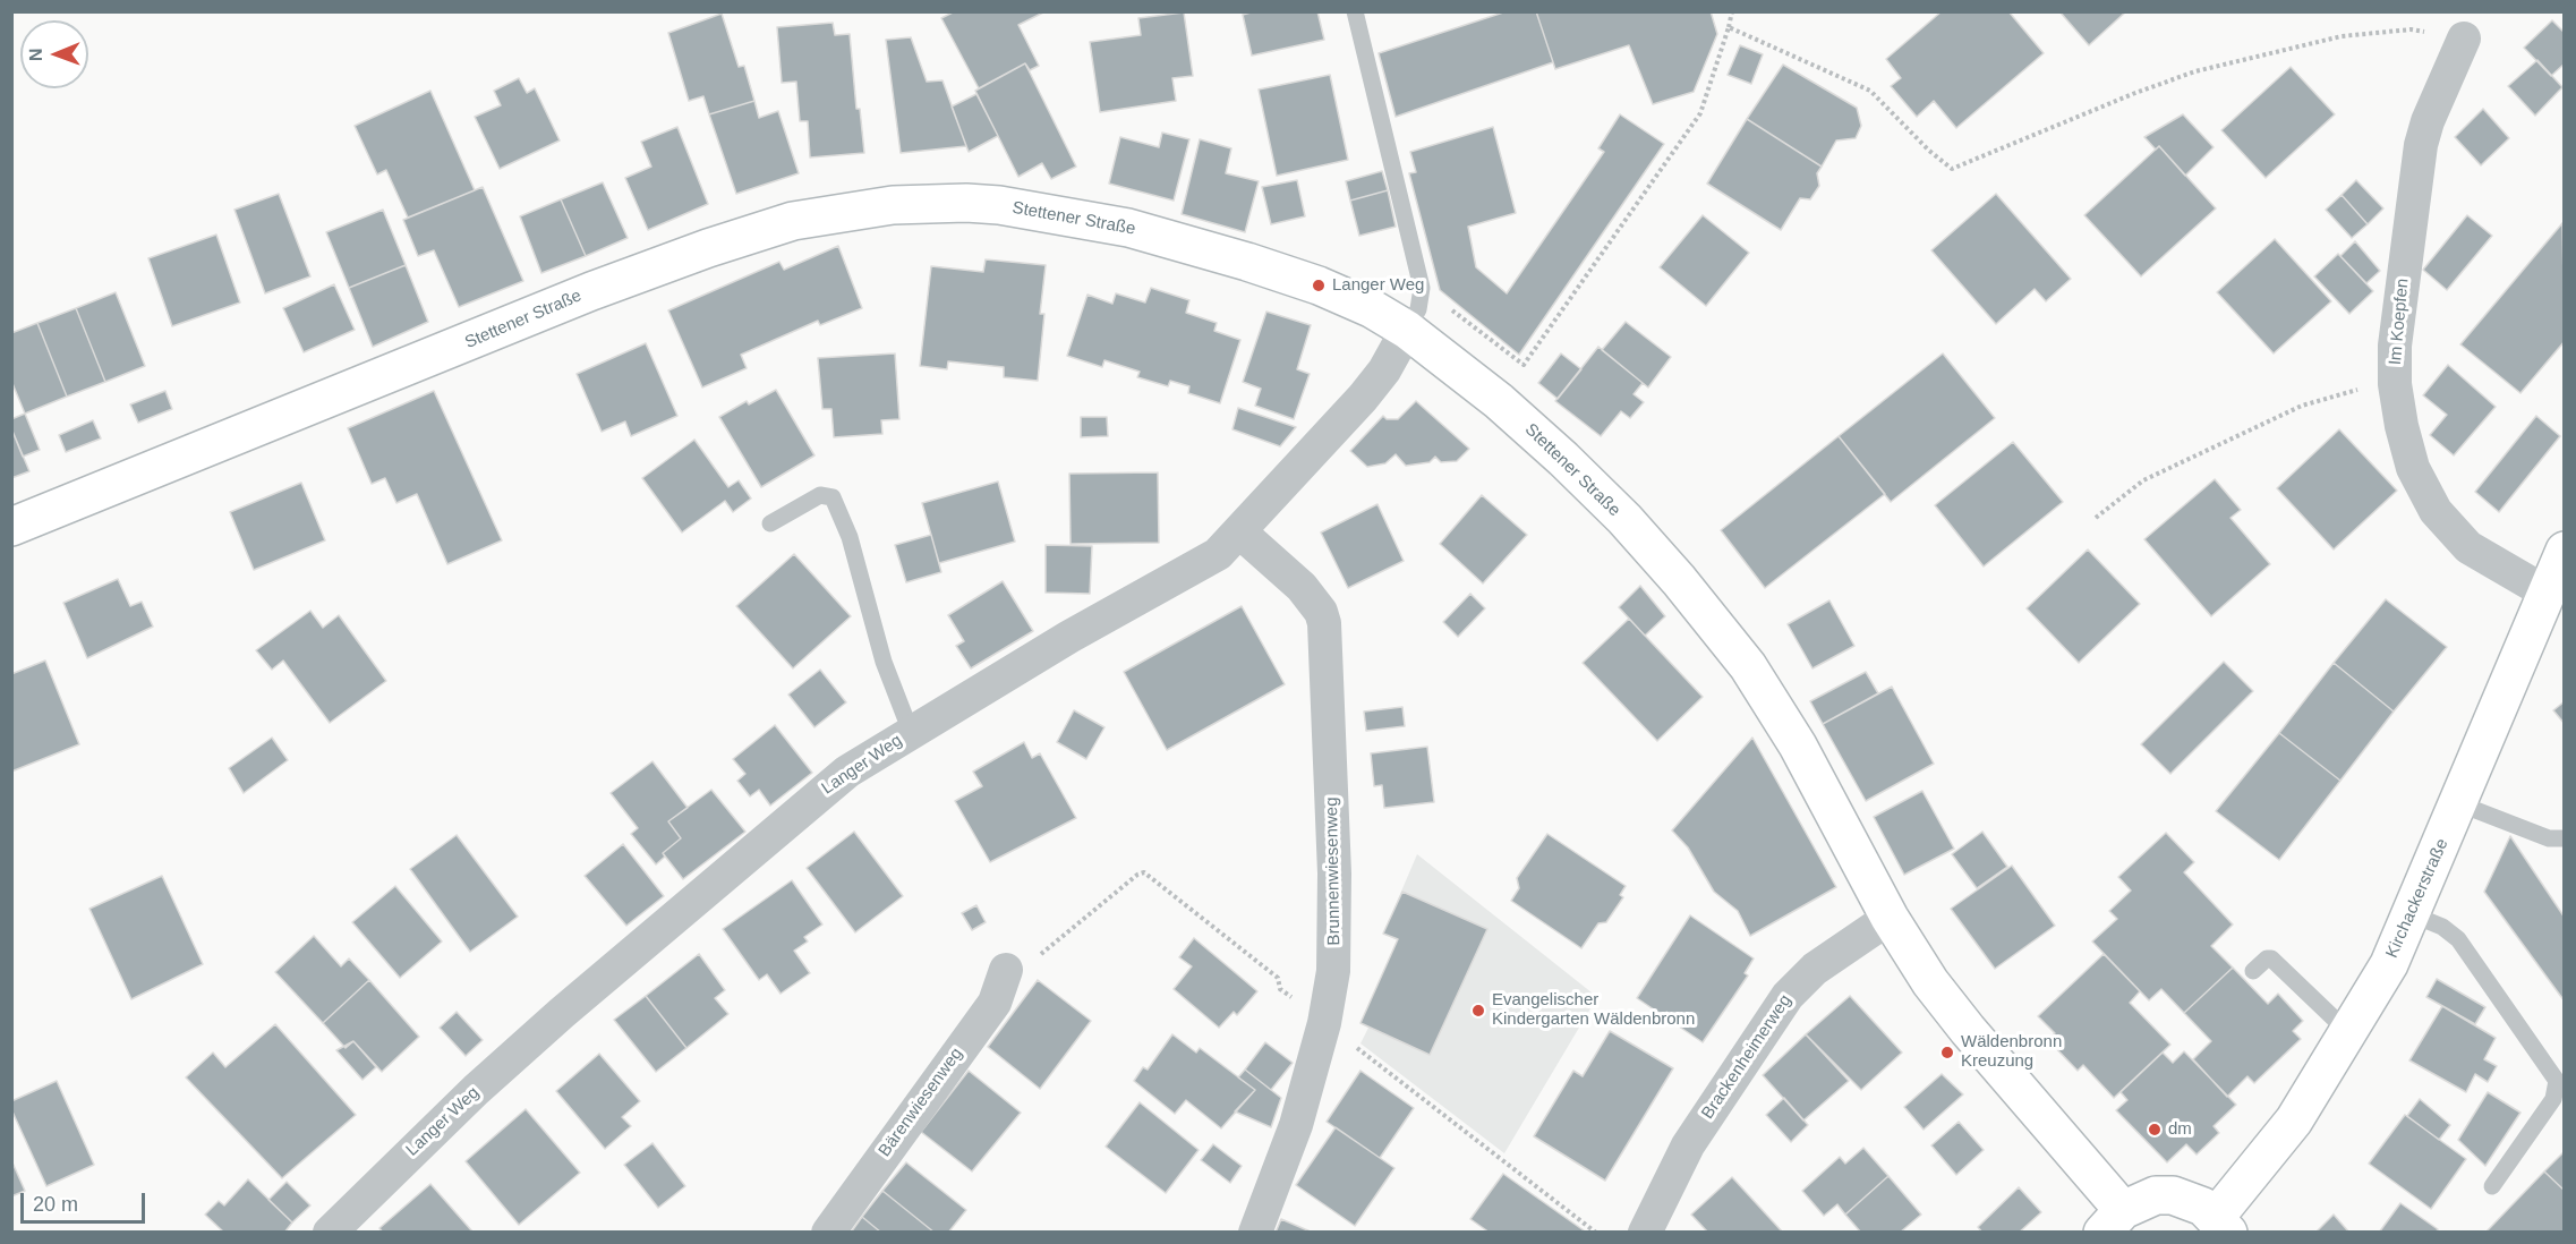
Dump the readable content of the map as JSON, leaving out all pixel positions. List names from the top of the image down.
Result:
{
  "streets": {
    "street": [
      "Stettener Straße",
      "Im Koepfen",
      "Langer Weg",
      "Brunnenwiesenweg",
      "Kirchackerstraße",
      "Brackenheimerweg",
      "Bärenwiesenweg"
    ]
  },
  "crossings": [
    ["Stettener Straße", "Langer Weg"],
    ["Stettener Straße", "Brackenheimerweg"],
    ["Im Koepfen", "Kirchackerstraße"],
    ["Langer Weg", "Brunnenwiesenweg"]
  ],
  "places": [
    "Langer Weg",
    "Evangelischer Kindergarten Wäldenbronn",
    "Wäldenbronn Kreuzung",
    "dm"
  ],
  "scale_bar": "20 m",
  "north": "left"
}
